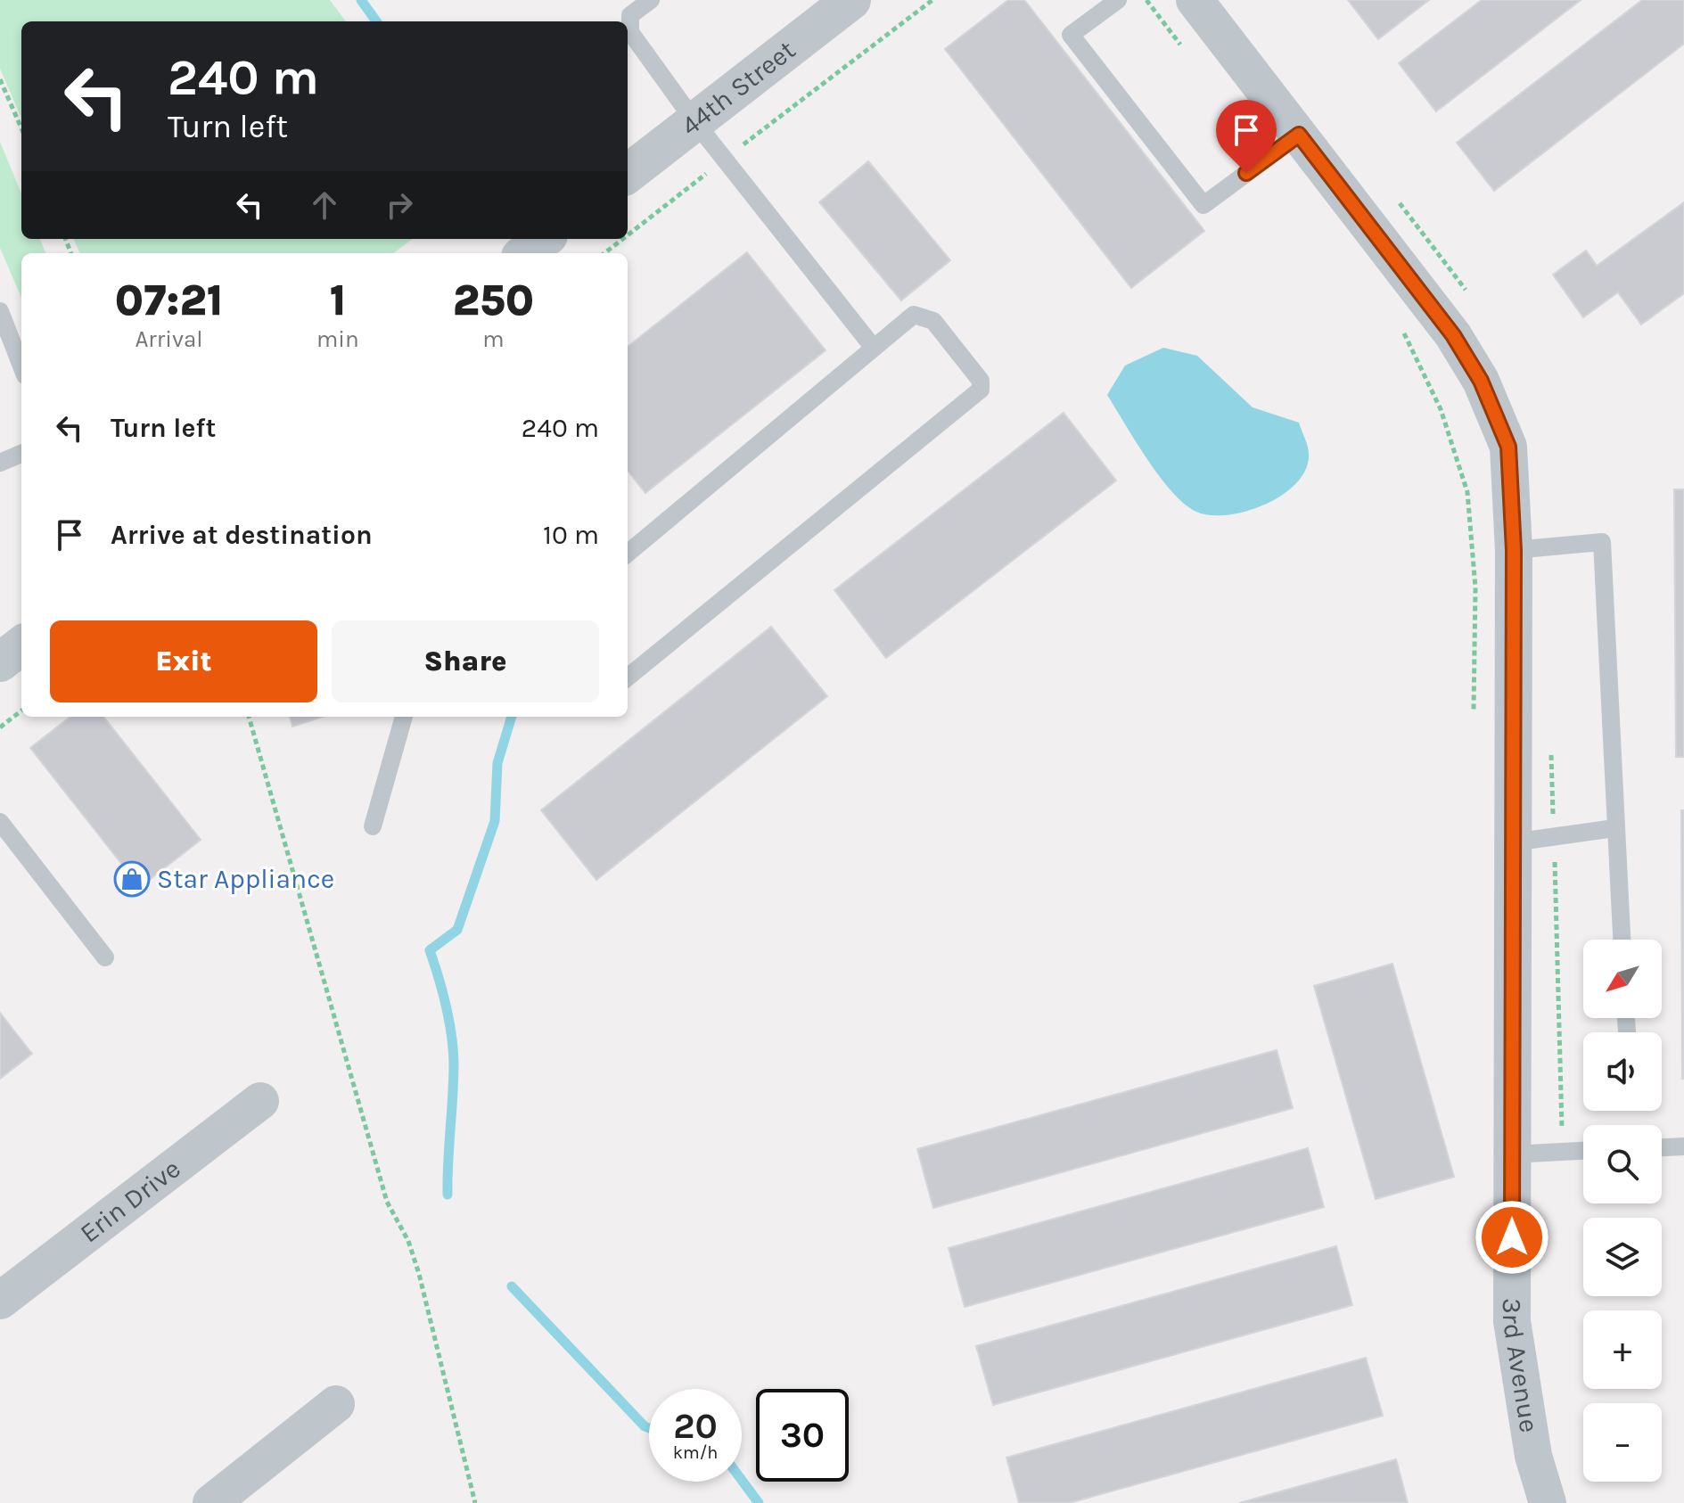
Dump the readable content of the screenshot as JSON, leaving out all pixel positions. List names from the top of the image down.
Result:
{
  "streets": {
    "street": ["44th Street", "Erin Drive", "3rd Avenue"]
  },
  "places": {
    "shop": ["Star Appliance"]
  },
  "north": "bottom left",
  "page": {
    "turn": ["240 m", "Turn left"],
    "eta": [
      "07:21",
      "Arrival",
      "1",
      "min",
      "250",
      "m"
    ],
    "list": [
      {
        "name": "Turn left",
        "value": "240 m"
      },
      {
        "name": "Arrive at destination",
        "value": "10 m"
      }
    ],
    "buttons": ["Exit", "Share"],
    "map_buttons": ["+", "−"],
    "speed": "20 km/h",
    "limit": "30"
  }
}
